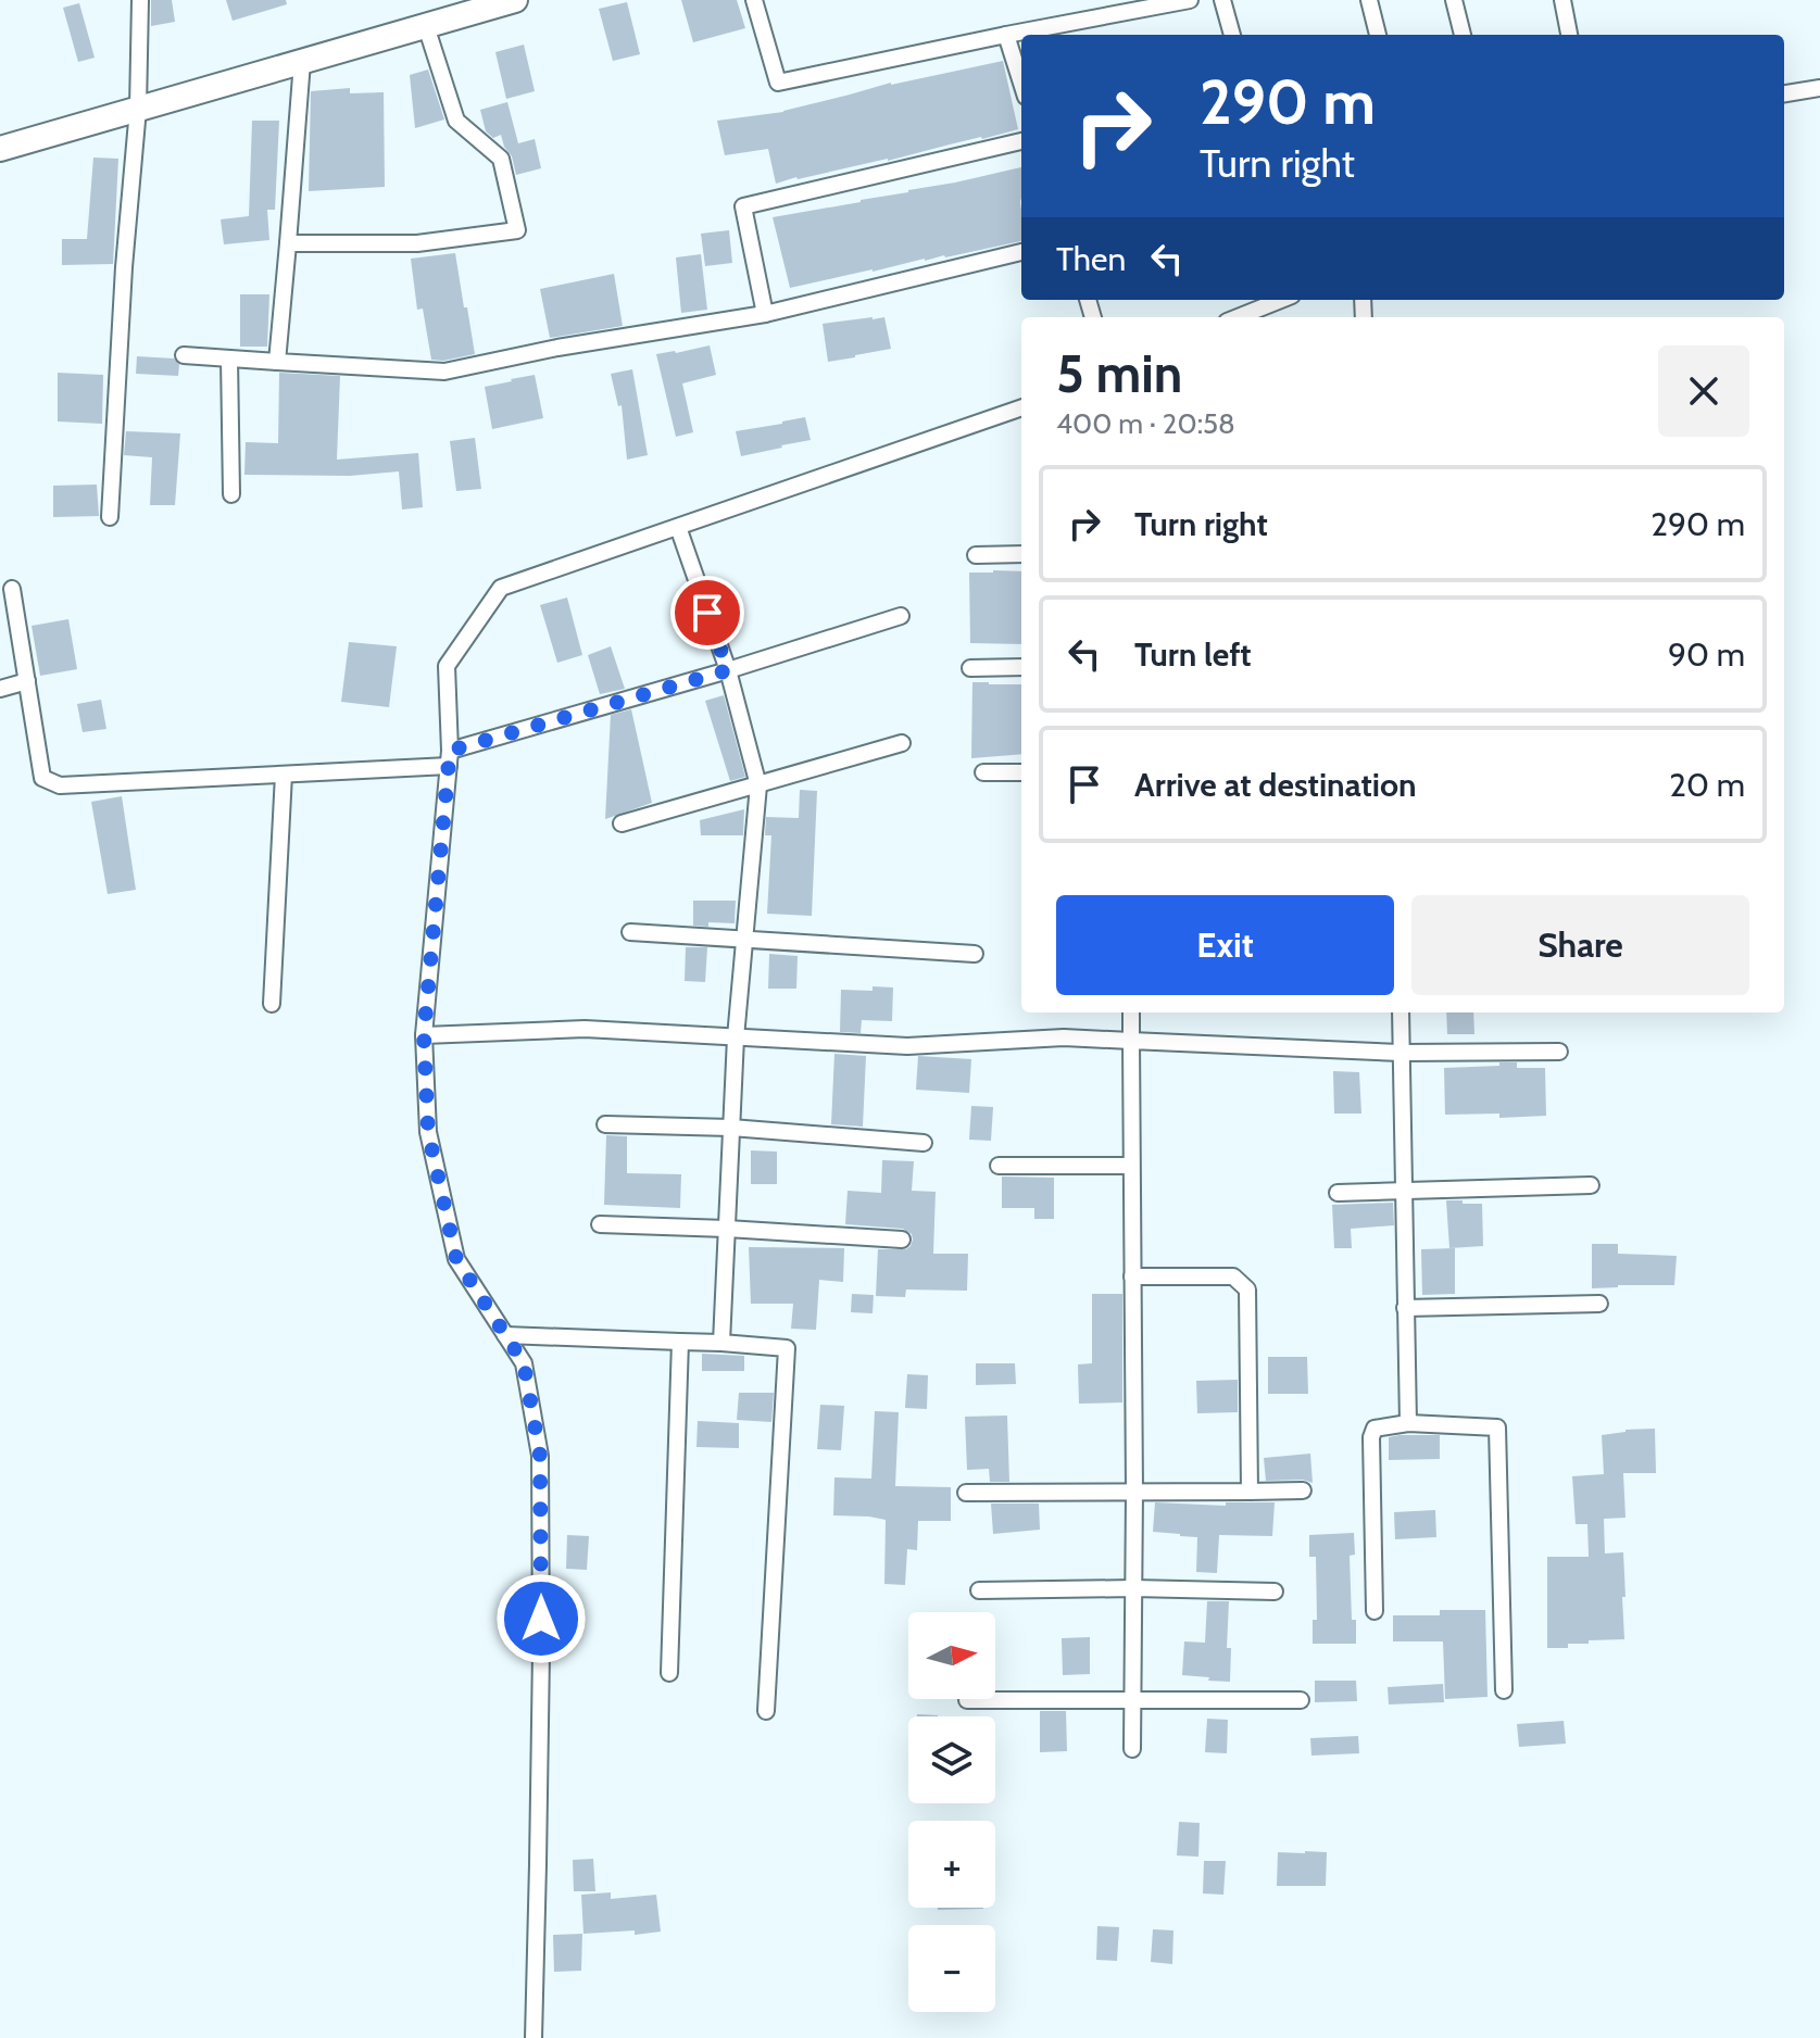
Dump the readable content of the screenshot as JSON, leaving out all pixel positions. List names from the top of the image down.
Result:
{
  "north": "right",
  "page": {
    "turn": ["290 m", "Turn right"],
    "then": "Then",
    "heading": ["5 min", "400 m · 20:58"],
    "list": [
      {
        "name": "Turn right",
        "value": "290 m"
      },
      {
        "name": "Turn left",
        "value": "90 m"
      },
      {
        "name": "Arrive at destination",
        "value": "20 m"
      }
    ],
    "buttons": ["Exit", "Share"],
    "map_buttons": ["+", "−"]
  }
}
